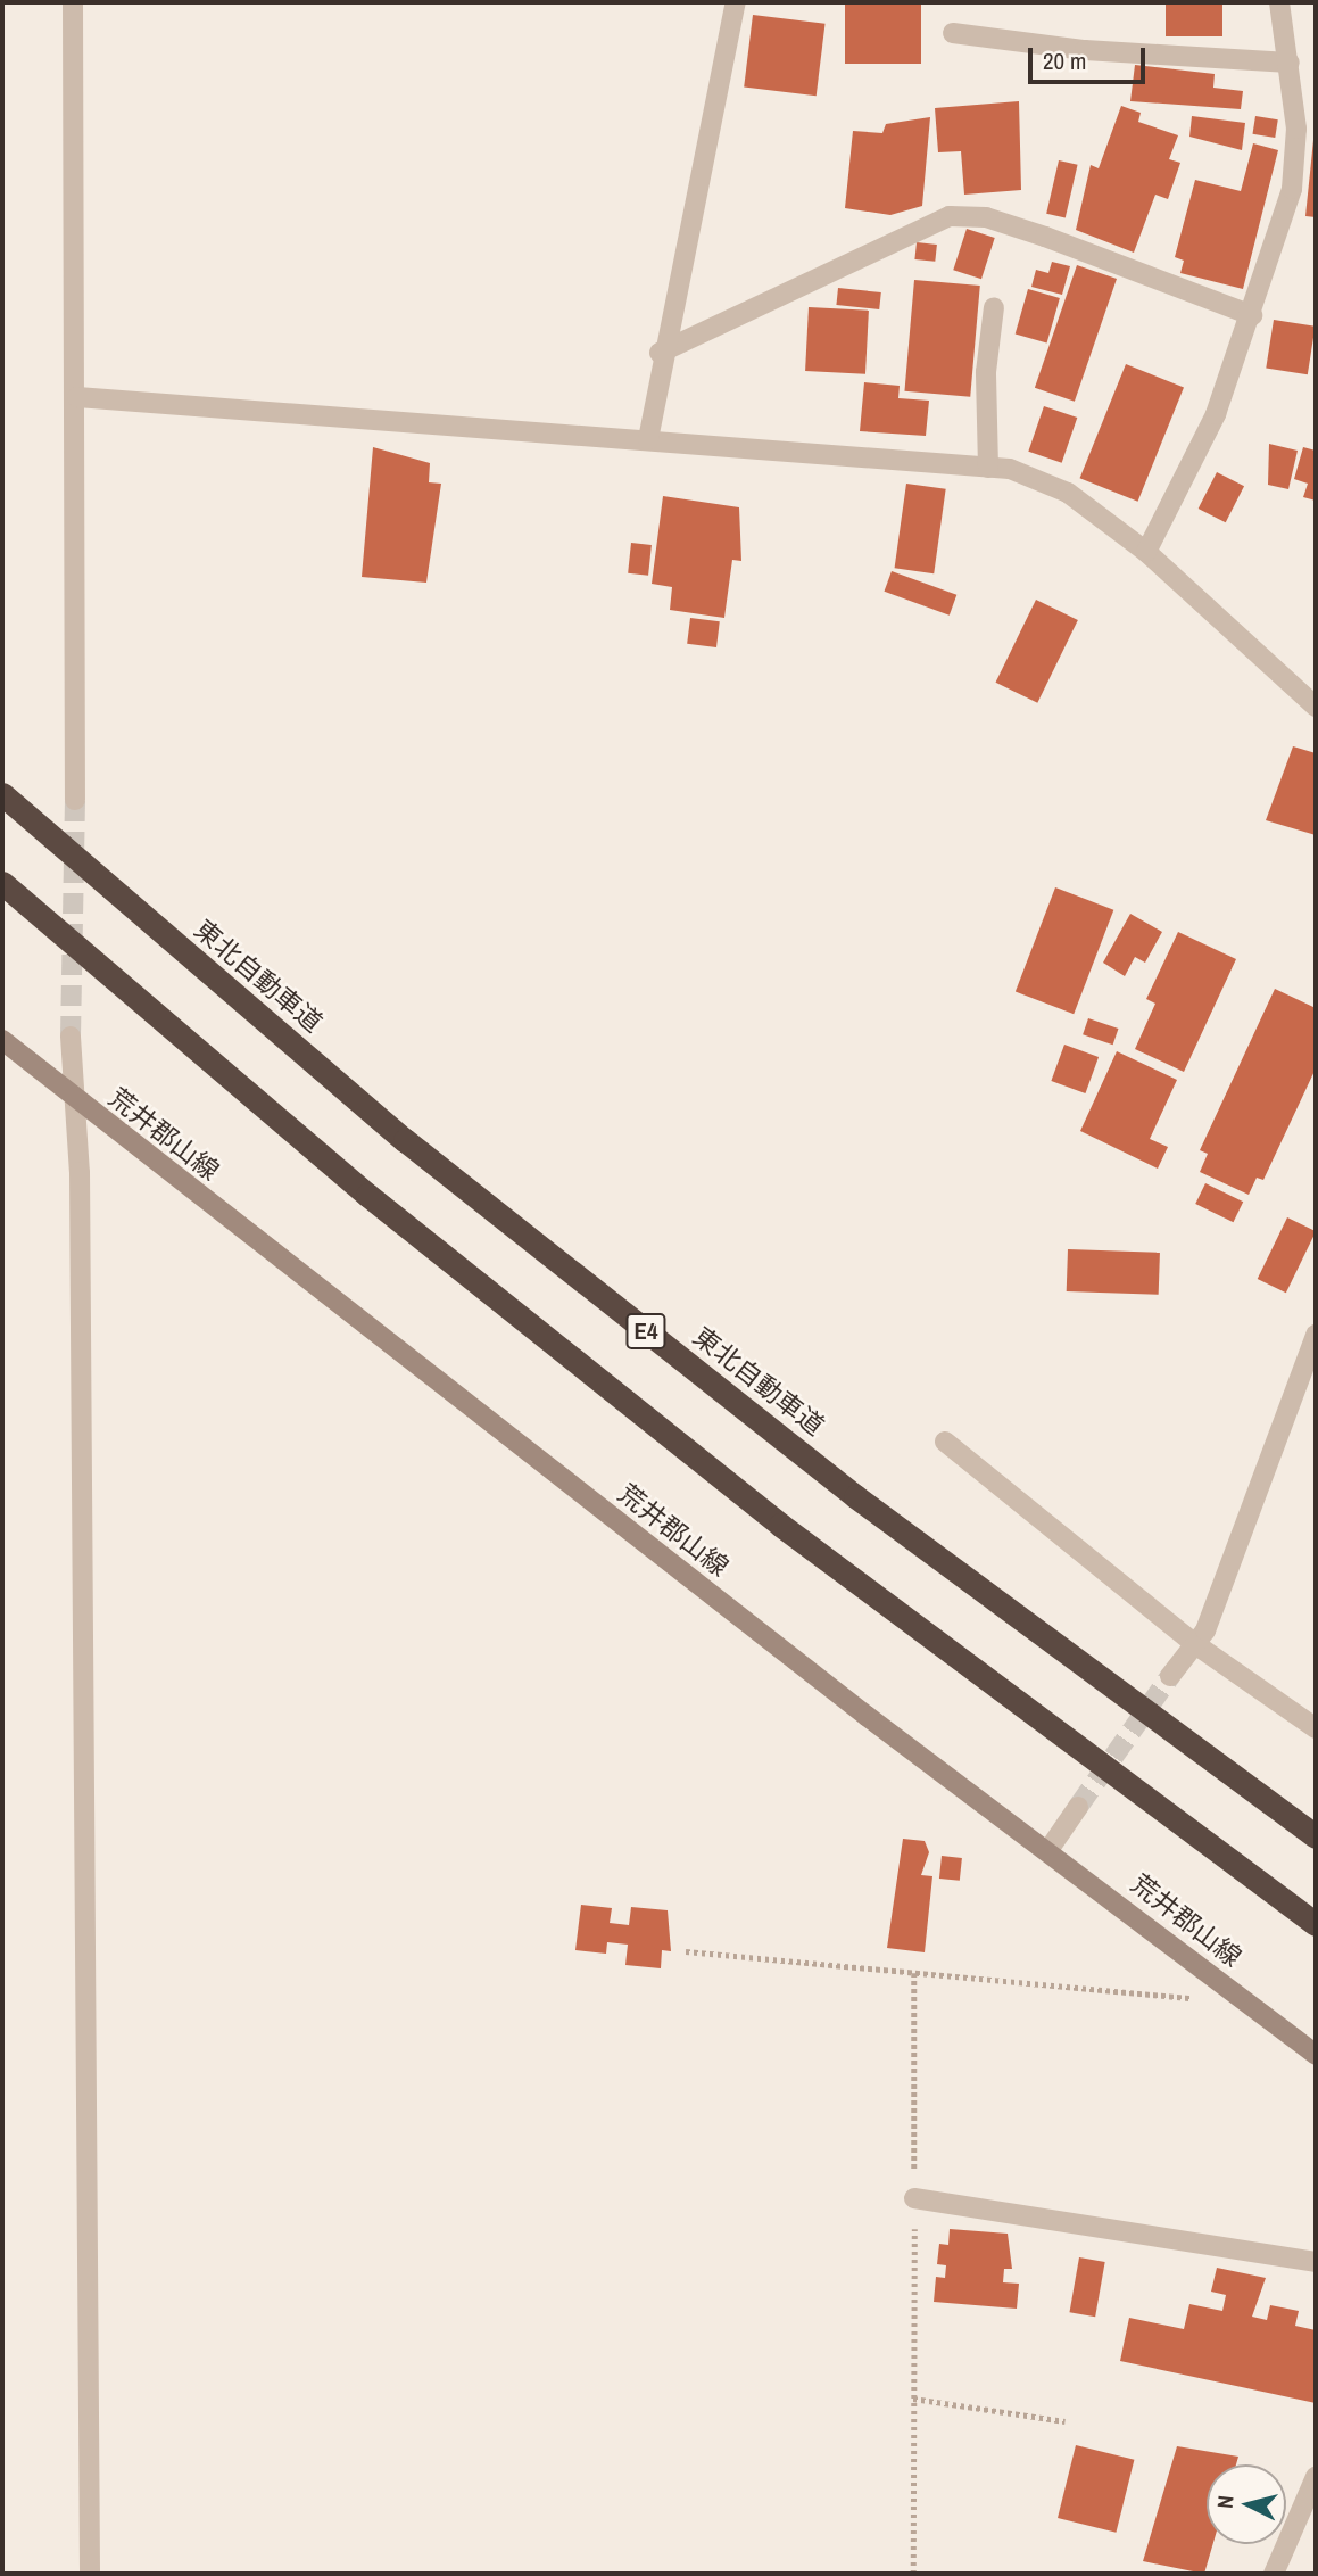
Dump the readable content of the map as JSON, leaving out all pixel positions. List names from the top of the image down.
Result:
{
  "streets": {
    "highway": ["東北自動車道", "E4"],
    "main road": ["荒井郡山線"]
  },
  "scale_bar": "20 m",
  "north": "left"
}
